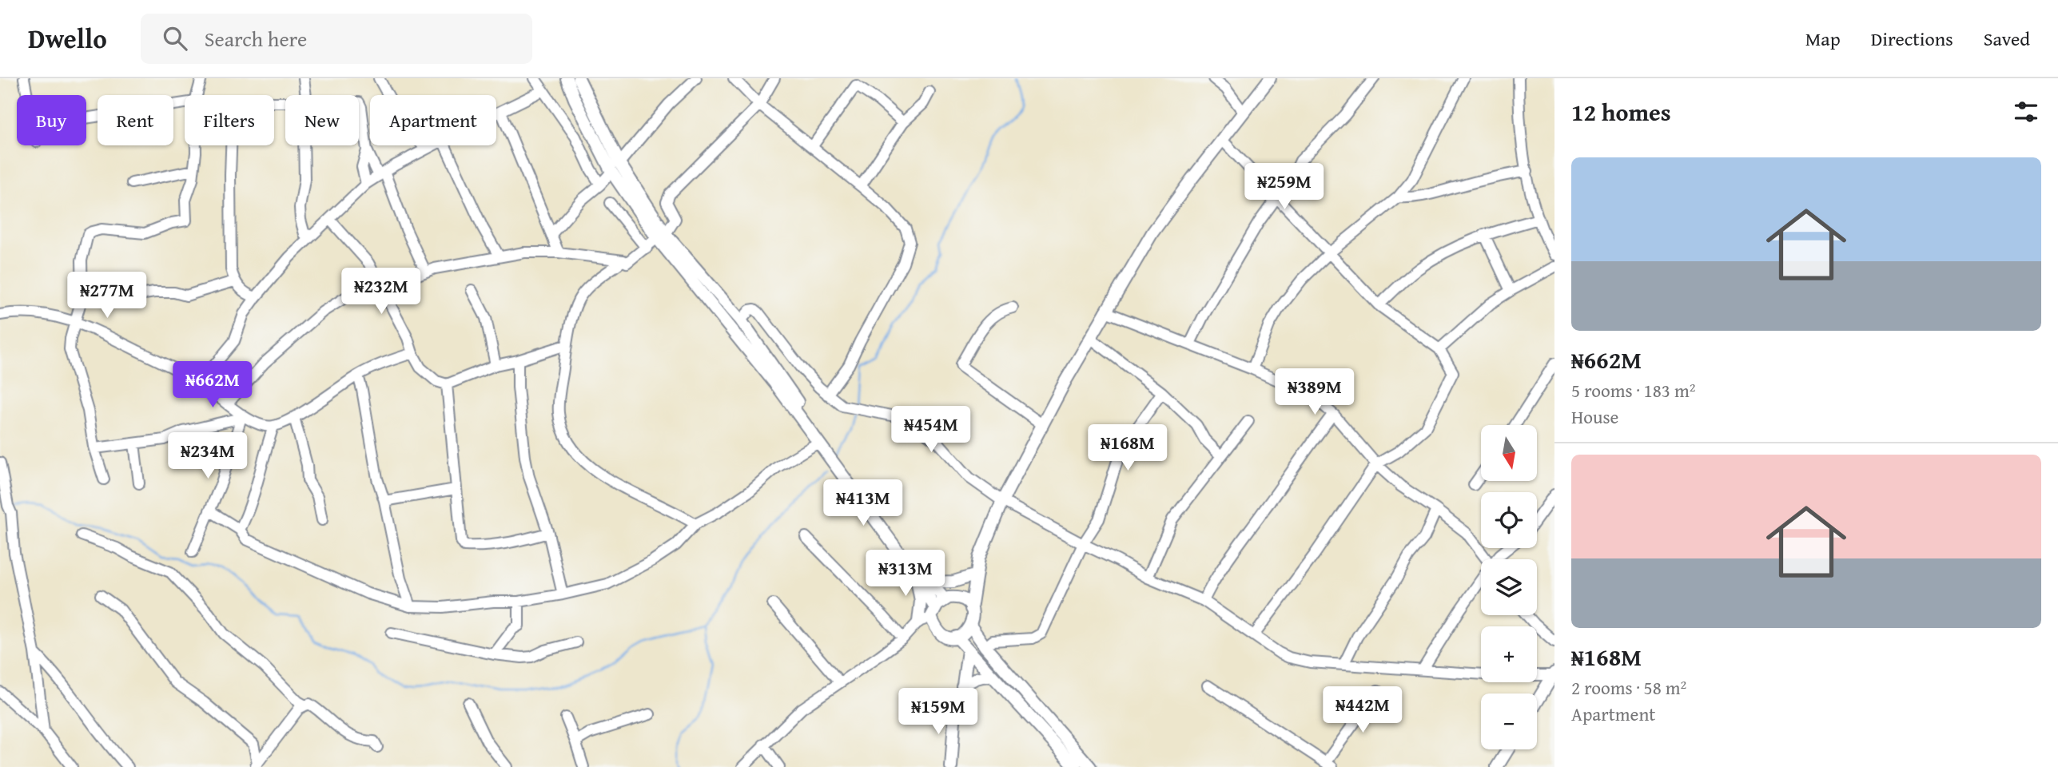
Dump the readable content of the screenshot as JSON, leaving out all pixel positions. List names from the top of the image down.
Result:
{
  "north": "bottom",
  "page": {
    "header": "Dwello",
    "search": "Search here",
    "nav": ["Map", "Directions", "Saved"],
    "heading": "12 homes",
    "chip": [
      "Buy",
      "Rent",
      "Filters",
      "New",
      "Apartment"
    ],
    "list": [
      {
        "name": "₦662M",
        "note": "5 rooms · 183 m² · House"
      },
      {
        "name": "₦168M",
        "note": "2 rooms · 58 m² · Apartment"
      }
    ],
    "price": [
      "₦259M",
      "₦232M",
      "₦277M",
      "₦662M",
      "₦389M",
      "₦454M",
      "₦168M",
      "₦234M",
      "₦413M",
      "₦313M",
      "₦442M",
      "₦159M"
    ],
    "map_buttons": ["+", "−"]
  }
}
